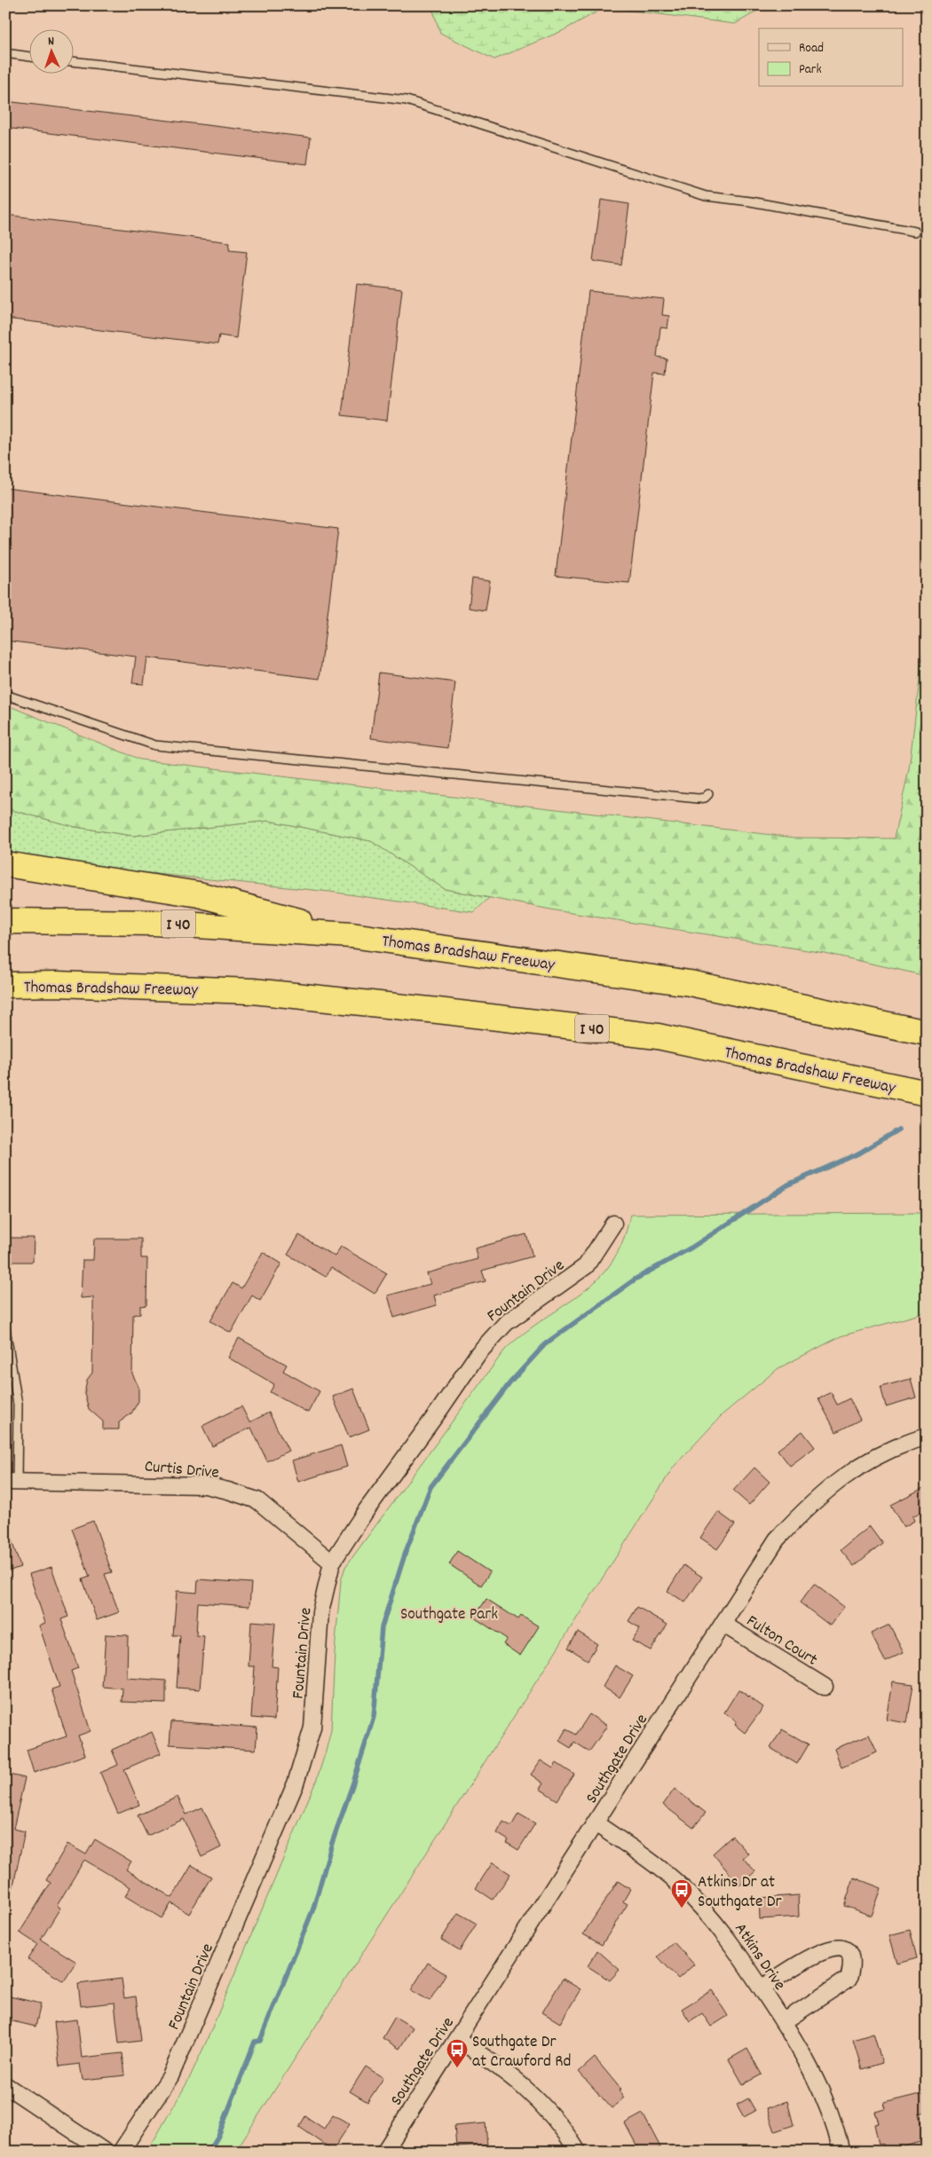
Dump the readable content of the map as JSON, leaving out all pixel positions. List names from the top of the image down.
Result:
{
  "streets": {
    "highway": ["I 40", "Thomas Bradshaw Freeway"],
    "street": [
      "Fountain Drive",
      "Curtis Drive",
      "Fulton Court",
      "Southgate Drive",
      "Atkins Drive"
    ]
  },
  "crossings": [
    ["Fountain Drive", "Curtis Drive"],
    ["Fulton Court", "Southgate Drive"],
    ["Southgate Drive", "Atkins Drive"]
  ],
  "parks": ["Southgate Park"],
  "places": {
    "bus stop": ["Atkins Dr at Southgate Dr", "Southgate Dr at Crawford Rd"]
  },
  "legend": ["Road", "Park"],
  "north": "top"
}
